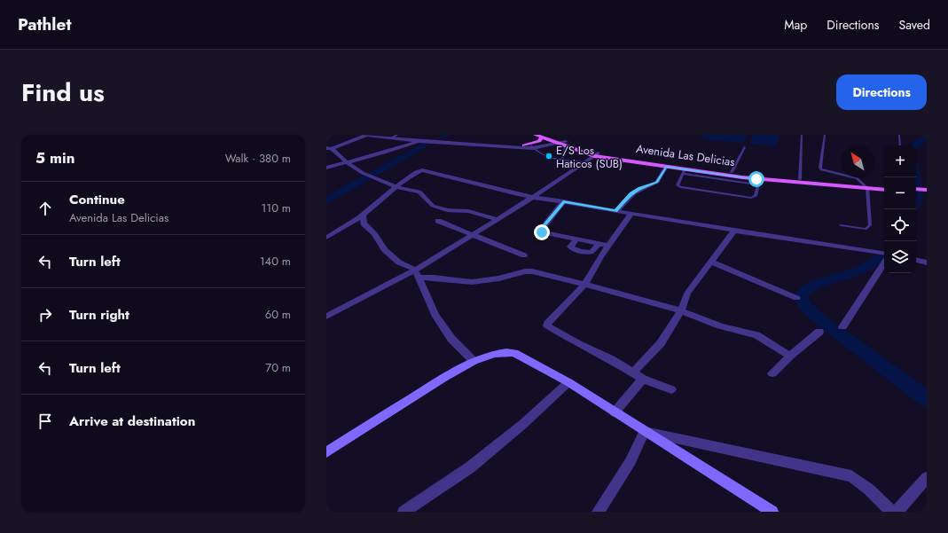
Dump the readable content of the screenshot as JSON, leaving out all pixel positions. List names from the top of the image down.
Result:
{
  "streets": {
    "main road": ["Avenida Las Delicias"]
  },
  "places": ["E/S Los Haticos (SUB)"],
  "north": "top left",
  "page": {
    "header": "Pathlet",
    "nav": ["Map", "Directions", "Saved"],
    "title": "Find us",
    "buttons": "Directions",
    "heading": ["5 min", "Walk · 380 m"],
    "map_buttons": ["+", "−"],
    "list": [
      ["Continue", "Avenida Las Delicias", "110 m"],
      ["Turn left", "140 m"],
      ["Turn right", "60 m"],
      ["Turn left", "70 m"],
      "Arrive at destination"
    ]
  }
}
